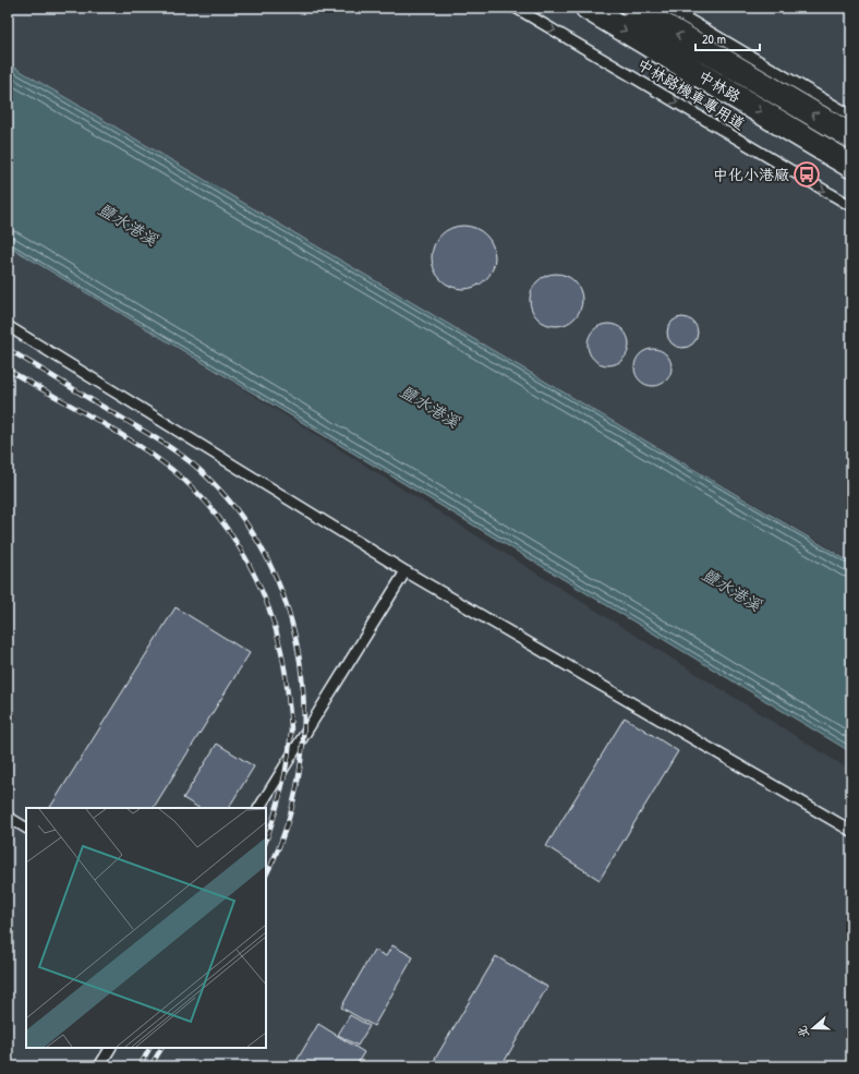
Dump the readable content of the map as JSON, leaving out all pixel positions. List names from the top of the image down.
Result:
{
  "streets": {
    "street": ["中林路"],
    "lane": ["中林路機車專用道"]
  },
  "water": ["鹽水港溪"],
  "places": {
    "bus stop": ["中化小港廠"]
  },
  "scale_bar": "20 m",
  "north": "left"
}
